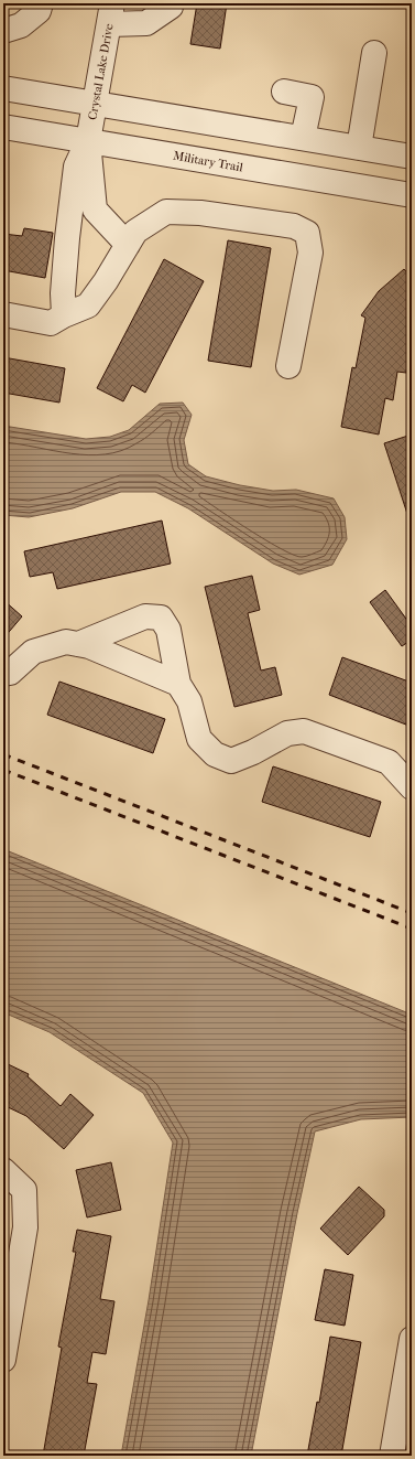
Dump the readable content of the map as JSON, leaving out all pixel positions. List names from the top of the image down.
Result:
{
  "streets": {
    "street": ["Crystal Lake Drive", "Military Trail"]
  },
  "crossings": [
    ["Crystal Lake Drive", "Military Trail"]
  ]
}
